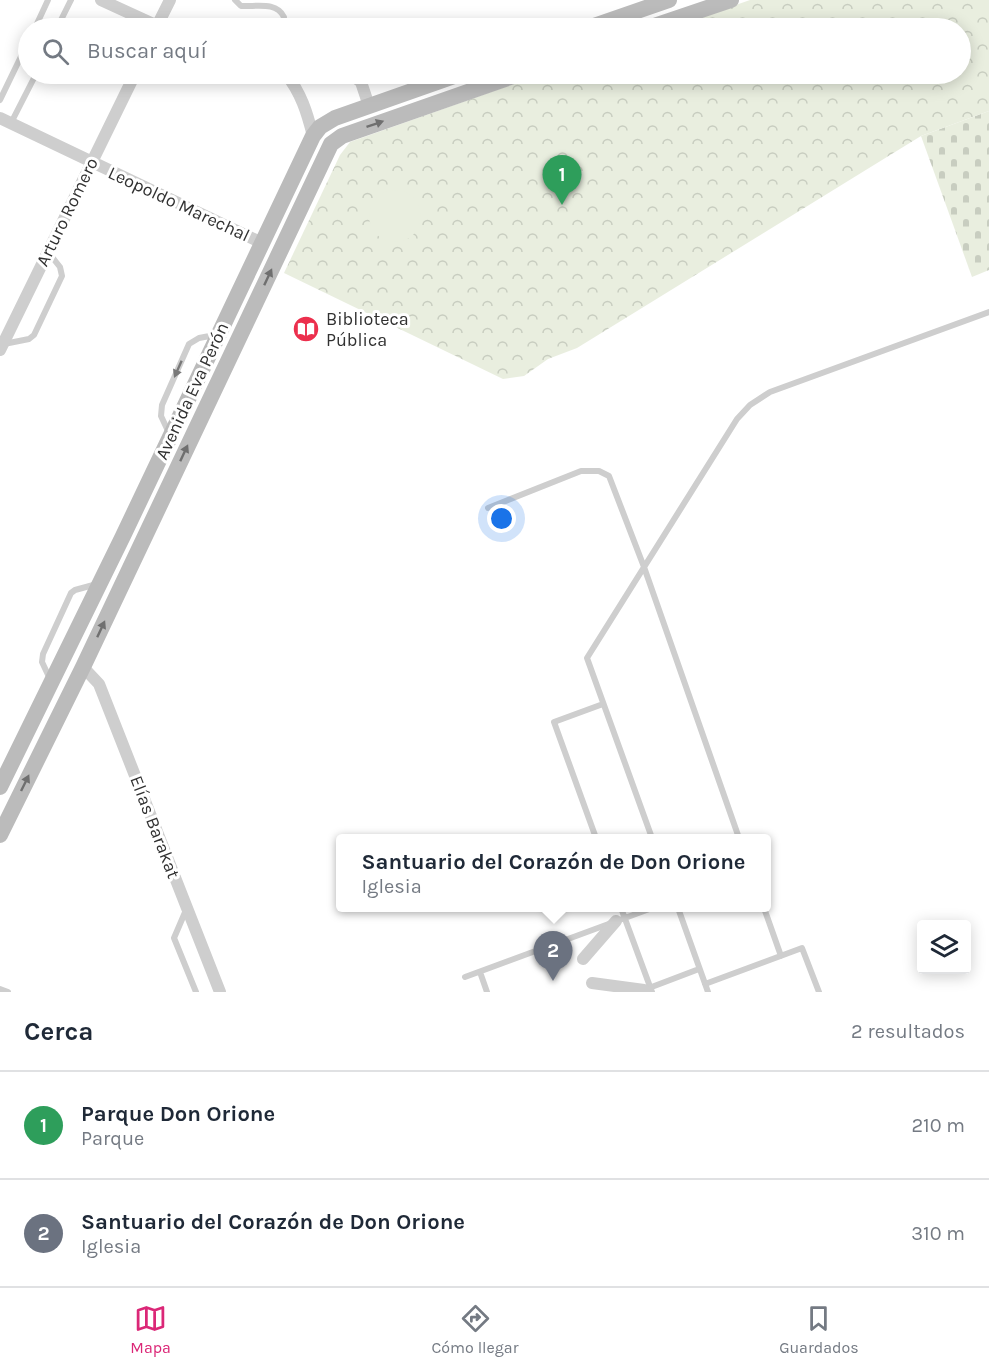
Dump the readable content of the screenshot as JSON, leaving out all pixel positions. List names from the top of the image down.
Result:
{
  "streets": {
    "main road": ["Avenida Eva Perón"],
    "street": ["Leopoldo Marechal", "Arturo Romero", "Elías Barakat"]
  },
  "crossings": [
    ["Leopoldo Marechal", "Arturo Romero"],
    ["Leopoldo Marechal", "Avenida Eva Perón"],
    ["Avenida Eva Perón", "Elías Barakat"]
  ],
  "places": {
    "library": ["Biblioteca Pública"]
  },
  "page": {
    "search": "Buscar aquí",
    "pins": ["1", "2"],
    "popup": ["Santuario del Corazón de Don Orione", "Iglesia"],
    "heading": ["Cerca", "2 resultados"],
    "list": [
      {
        "mark": "1",
        "name": "Parque Don Orione",
        "note": "Parque",
        "value": "210 m"
      },
      {
        "mark": "2",
        "name": "Santuario del Corazón de Don Orione",
        "note": "Iglesia",
        "value": "310 m"
      }
    ],
    "nav": ["Mapa", "Cómo llegar", "Guardados"]
  }
}
